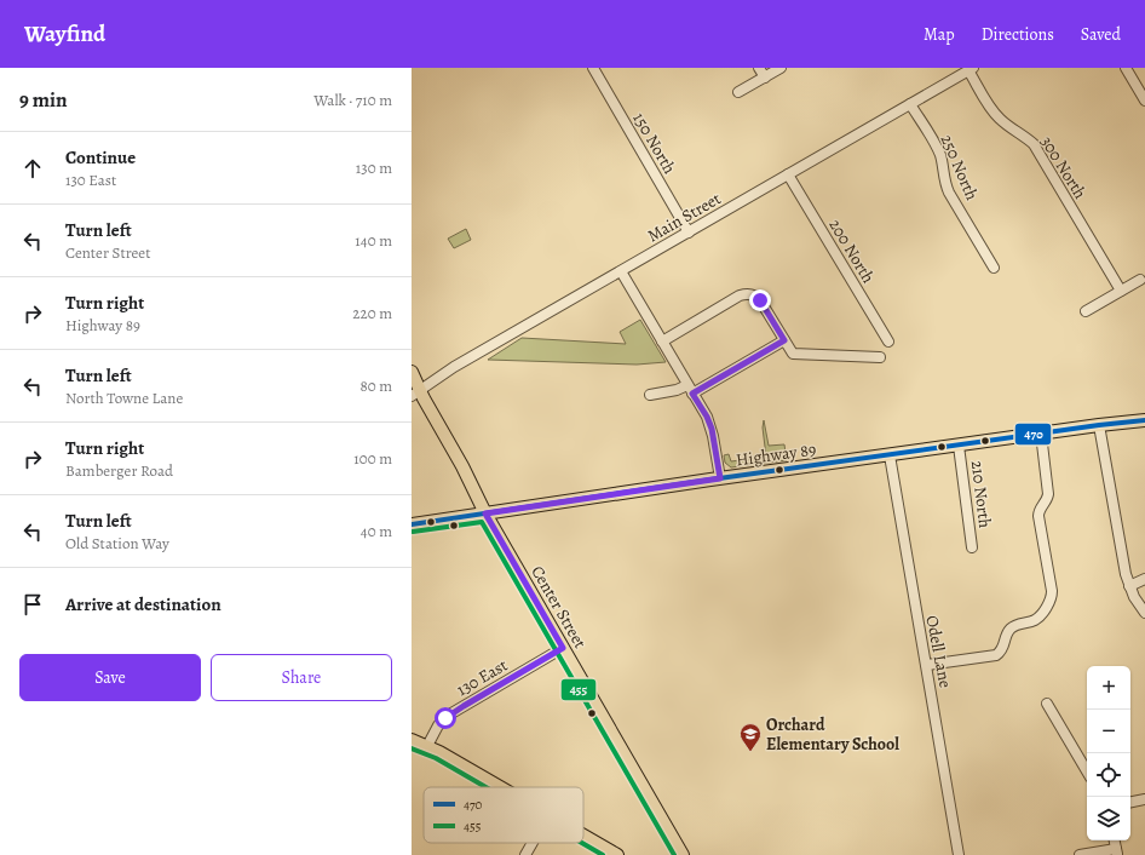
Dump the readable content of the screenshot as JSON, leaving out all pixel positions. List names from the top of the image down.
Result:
{
  "streets": {
    "main road": ["Highway 89", "Center Street"],
    "street": [
      "150 North",
      "250 North",
      "300 North",
      "Main Street",
      "200 North",
      "210 North",
      "Odell Lane",
      "130 East"
    ]
  },
  "crossings": [
    ["150 North", "Main Street"],
    ["250 North", "Main Street"],
    ["300 North", "Main Street"],
    ["Main Street", "200 North"],
    ["Main Street", "Center Street"],
    ["Highway 89", "210 North"],
    ["Highway 89", "Center Street"],
    ["Highway 89", "Odell Lane"],
    ["Center Street", "130 East"]
  ],
  "places": {
    "school or university": ["Orchard Elementary School"]
  },
  "lines": ["transit line 470", "transit line 455"],
  "legend": ["470", "455"],
  "page": {
    "header": "Wayfind",
    "nav": ["Map", "Directions", "Saved"],
    "heading": ["9 min", "Walk · 710 m"],
    "list": [
      ["Continue", "130 East", "130 m"],
      ["Turn left", "Center Street", "140 m"],
      ["Turn right", "Highway 89", "220 m"],
      ["Turn left", "North Towne Lane", "80 m"],
      ["Turn right", "Bamberger Road", "100 m"],
      ["Turn left", "Old Station Way", "40 m"],
      "Arrive at destination"
    ],
    "buttons": ["Save", "Share"],
    "map_buttons": ["+", "−"]
  }
}
